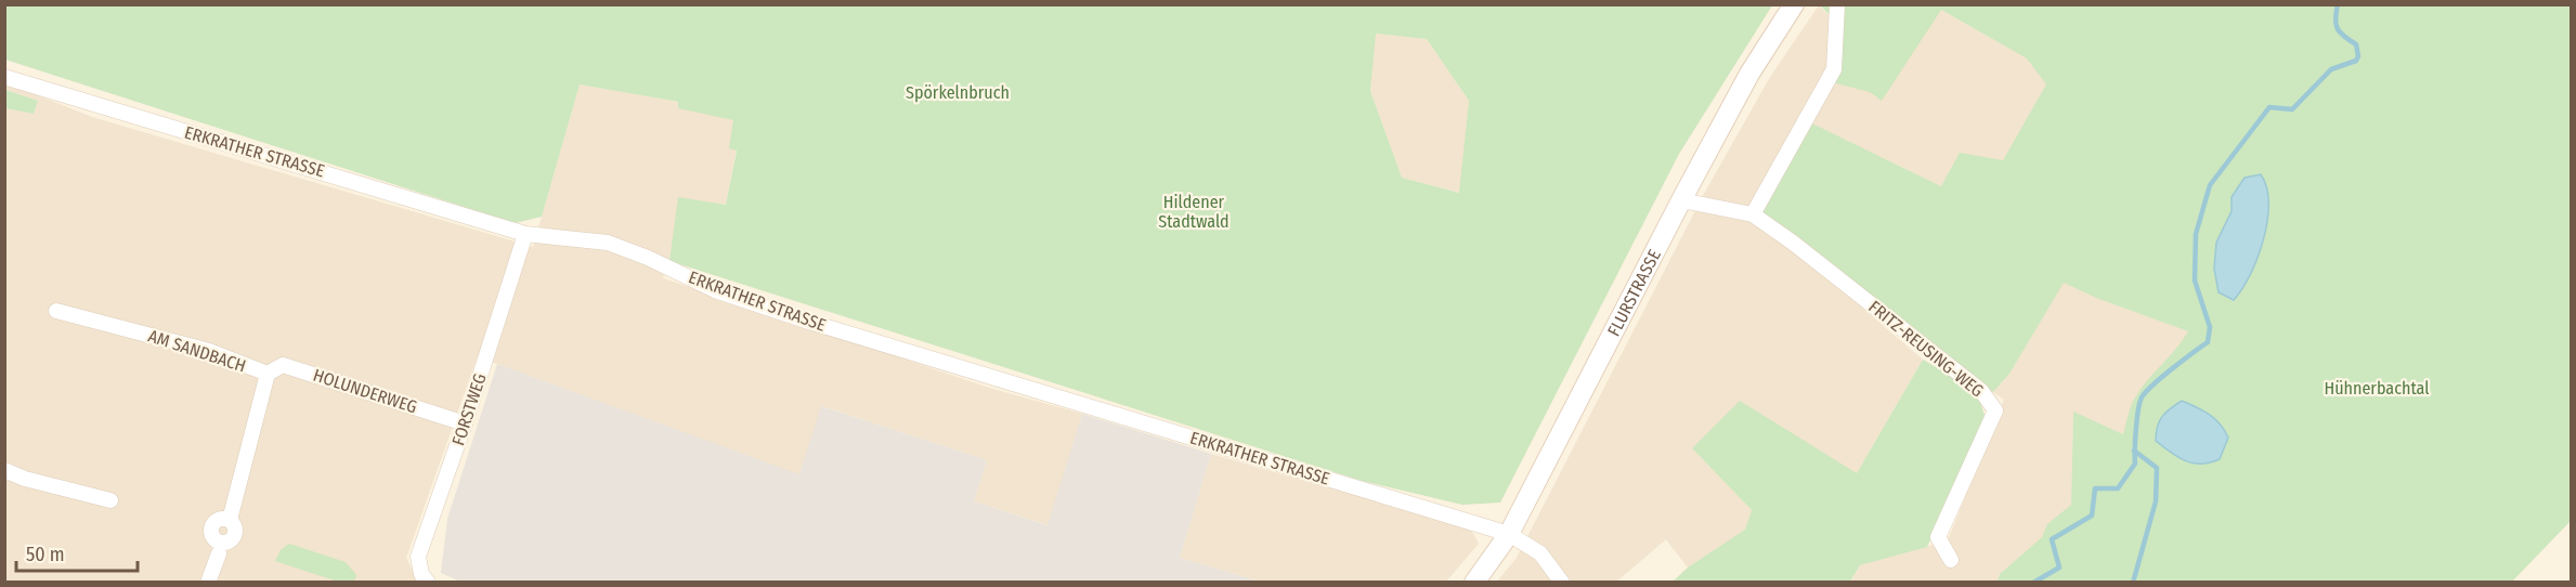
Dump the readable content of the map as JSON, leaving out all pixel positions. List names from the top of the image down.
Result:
{
  "streets": {
    "main road": ["FLURSTRASSE"],
    "street": [
      "ERKRATHER STRASSE",
      "FRITZ-REUSING-WEG",
      "AM SANDBACH",
      "HOLUNDERWEG",
      "FORSTWEG"
    ]
  },
  "crossings": [
    ["ERKRATHER STRASSE", "FLURSTRASSE"],
    ["ERKRATHER STRASSE", "FORSTWEG"],
    ["FLURSTRASSE", "FRITZ-REUSING-WEG"],
    ["AM SANDBACH", "HOLUNDERWEG"],
    ["HOLUNDERWEG", "FORSTWEG"]
  ],
  "parks": ["Spörkelnbruch", "Hildener Stadtwald", "Hühnerbachtal"],
  "scale_bar": "50 m"
}
